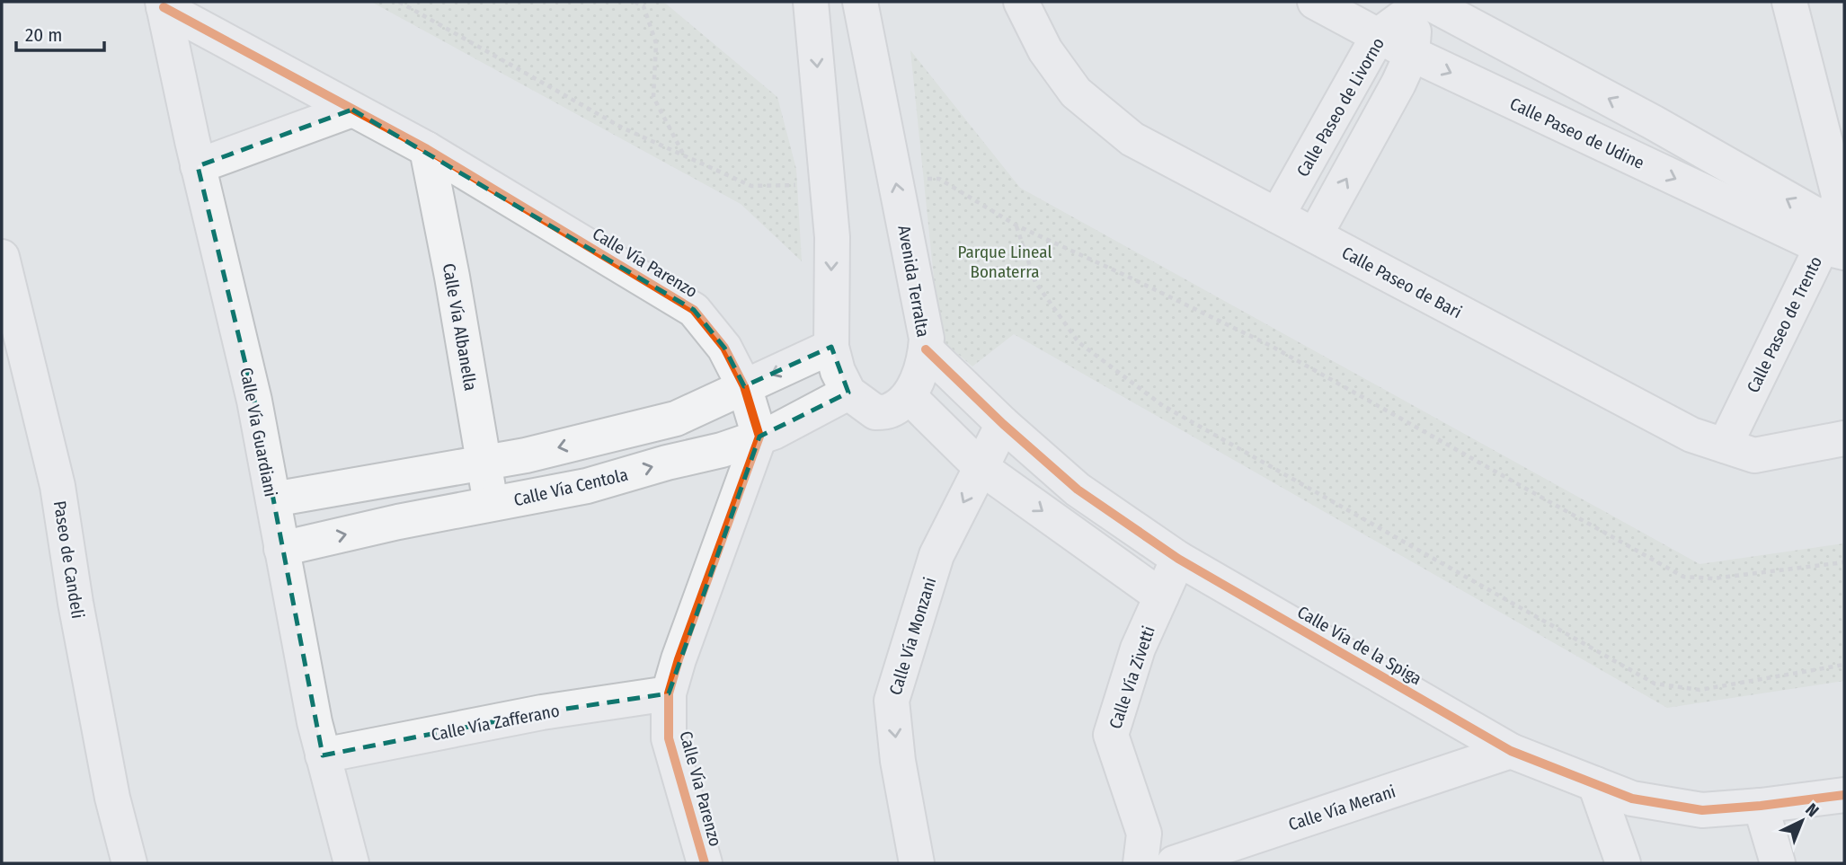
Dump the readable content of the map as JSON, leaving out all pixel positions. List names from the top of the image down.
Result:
{
  "streets": {
    "street": [
      "Calle Paseo de Livorno",
      "Calle Paseo de Udine",
      "Calle Vía Parenzo",
      "Avenida Terralta",
      "Calle Paseo de Bari",
      "Calle Paseo de Trento",
      "Calle Vía Albanella",
      "Calle Vía Guardiani",
      "Calle Vía Centola",
      "Paseo de Candeli",
      "Calle Vía Monzani",
      "Calle Vía de la Spiga",
      "Calle Vía Zivetti",
      "Calle Vía Zafferano",
      "Calle Vía Merani"
    ]
  },
  "crossings": [
    ["Calle Paseo de Livorno", "Calle Paseo de Udine"],
    ["Calle Paseo de Livorno", "Calle Paseo de Bari"],
    ["Calle Paseo de Udine", "Calle Paseo de Trento"],
    ["Calle Vía Parenzo", "Calle Vía Albanella"],
    ["Calle Vía Parenzo", "Calle Vía Guardiani"],
    ["Calle Vía Parenzo", "Calle Vía Centola"],
    ["Calle Vía Parenzo", "Calle Vía Zafferano"],
    ["Avenida Terralta", "Calle Vía de la Spiga"],
    ["Calle Paseo de Bari", "Calle Paseo de Trento"],
    ["Calle Vía Albanella", "Calle Vía Centola"],
    ["Calle Vía Guardiani", "Calle Vía Centola"],
    ["Calle Vía Guardiani", "Calle Vía Zafferano"],
    ["Calle Vía Monzani", "Calle Vía de la Spiga"],
    ["Calle Vía de la Spiga", "Calle Vía Zivetti"],
    ["Calle Vía de la Spiga", "Calle Vía Merani"],
    ["Calle Vía Zivetti", "Calle Vía Merani"]
  ],
  "one_way": ["Calle Vía Monzani"],
  "parks": ["Parque Lineal Bonaterra"],
  "scale_bar": "20 m",
  "north": "top right"
}
